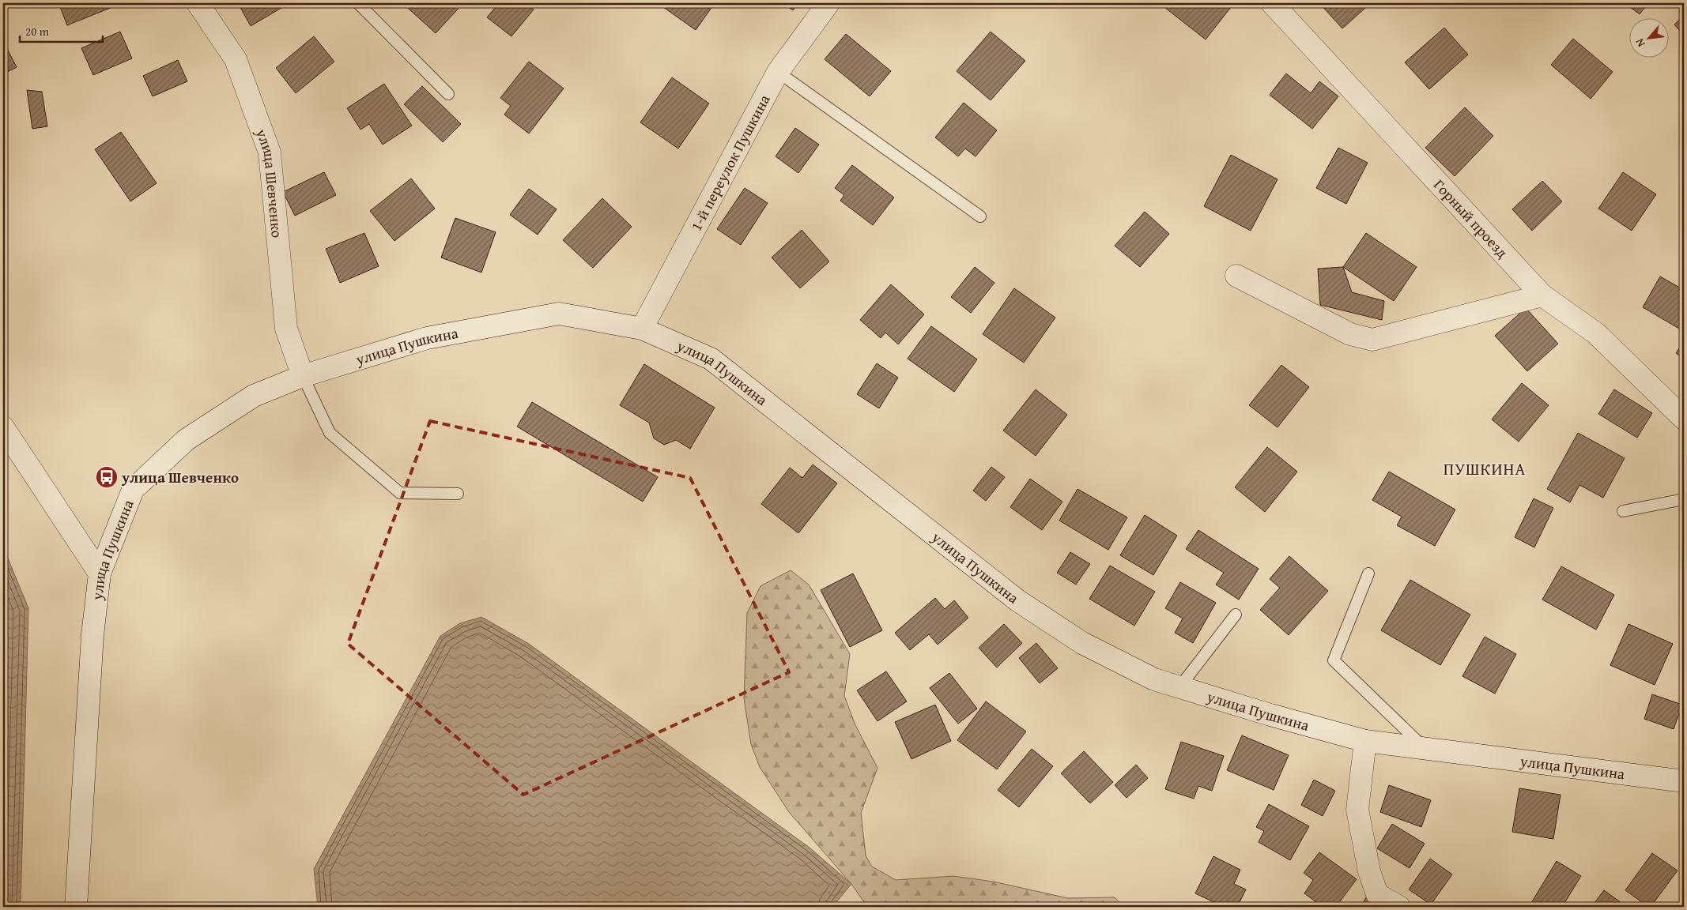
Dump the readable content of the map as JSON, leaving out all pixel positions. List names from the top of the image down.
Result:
{
  "streets": {
    "street": [
      "1-й переулок Пушкина",
      "улица Шевченко",
      "Горный проезд",
      "улица Пушкина"
    ]
  },
  "crossings": [
    ["1-й переулок Пушкина", "улица Пушкина"],
    ["улица Шевченко", "улица Пушкина"]
  ],
  "districts": ["ПУШКИНА"],
  "places": {
    "bus stop": ["улица Шевченко"]
  },
  "scale_bar": "20 m",
  "north": "bottom left"
}
